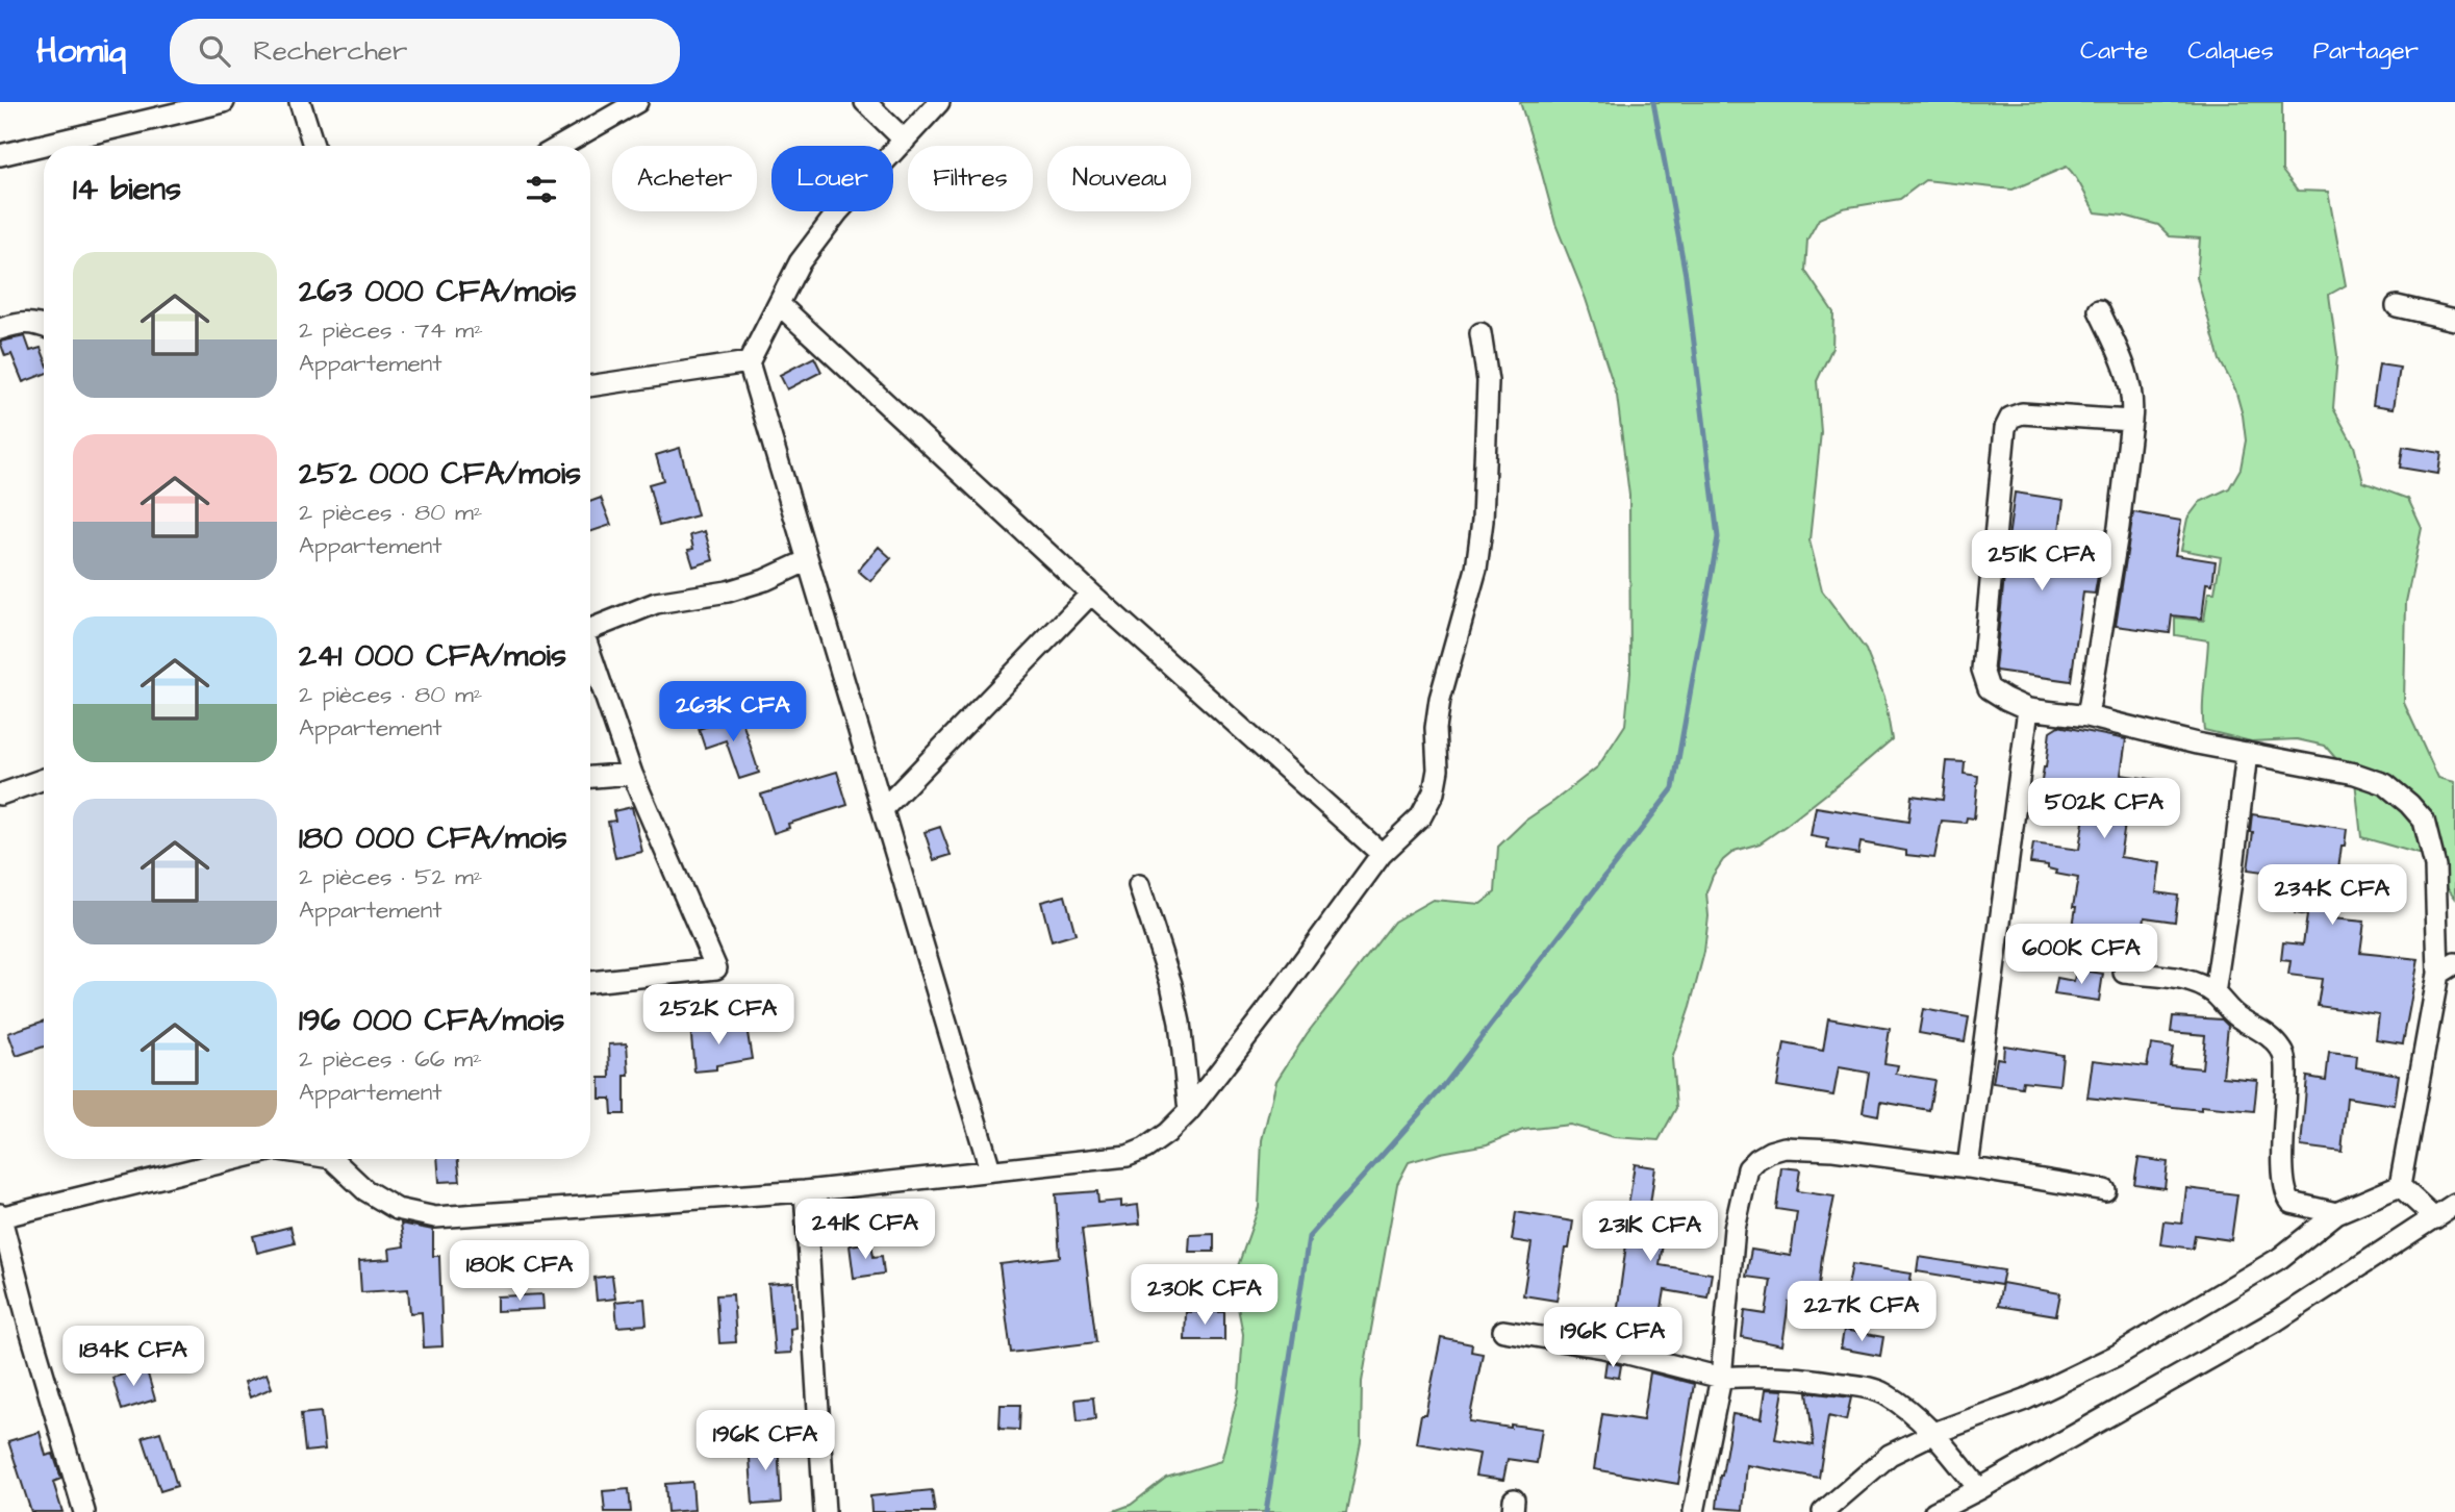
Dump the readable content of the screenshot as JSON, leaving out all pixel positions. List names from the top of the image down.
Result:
{
  "page": {
    "header": "Homiq",
    "search": "Rechercher",
    "nav": ["Carte", "Calques", "Partager"],
    "chip": [
      "Acheter",
      "Louer",
      "Filtres",
      "Nouveau"
    ],
    "heading": "14 biens",
    "list": [
      {
        "name": "263 000 CFA/mois",
        "note": "2 pièces · 74 m² · Appartement"
      },
      {
        "name": "252 000 CFA/mois",
        "note": "2 pièces · 80 m² · Appartement"
      },
      {
        "name": "241 000 CFA/mois",
        "note": "2 pièces · 80 m² · Appartement"
      },
      {
        "name": "180 000 CFA/mois",
        "note": "2 pièces · 52 m² · Appartement"
      },
      {
        "name": "196 000 CFA/mois",
        "note": "2 pièces · 66 m² · Appartement"
      }
    ],
    "price": [
      "251K CFA",
      "263K CFA",
      "502K CFA",
      "234K CFA",
      "600K CFA",
      "252K CFA",
      "241K CFA",
      "231K CFA",
      "180K CFA",
      "230K CFA",
      "227K CFA",
      "196K CFA",
      "184K CFA",
      "196K CFA"
    ]
  }
}
